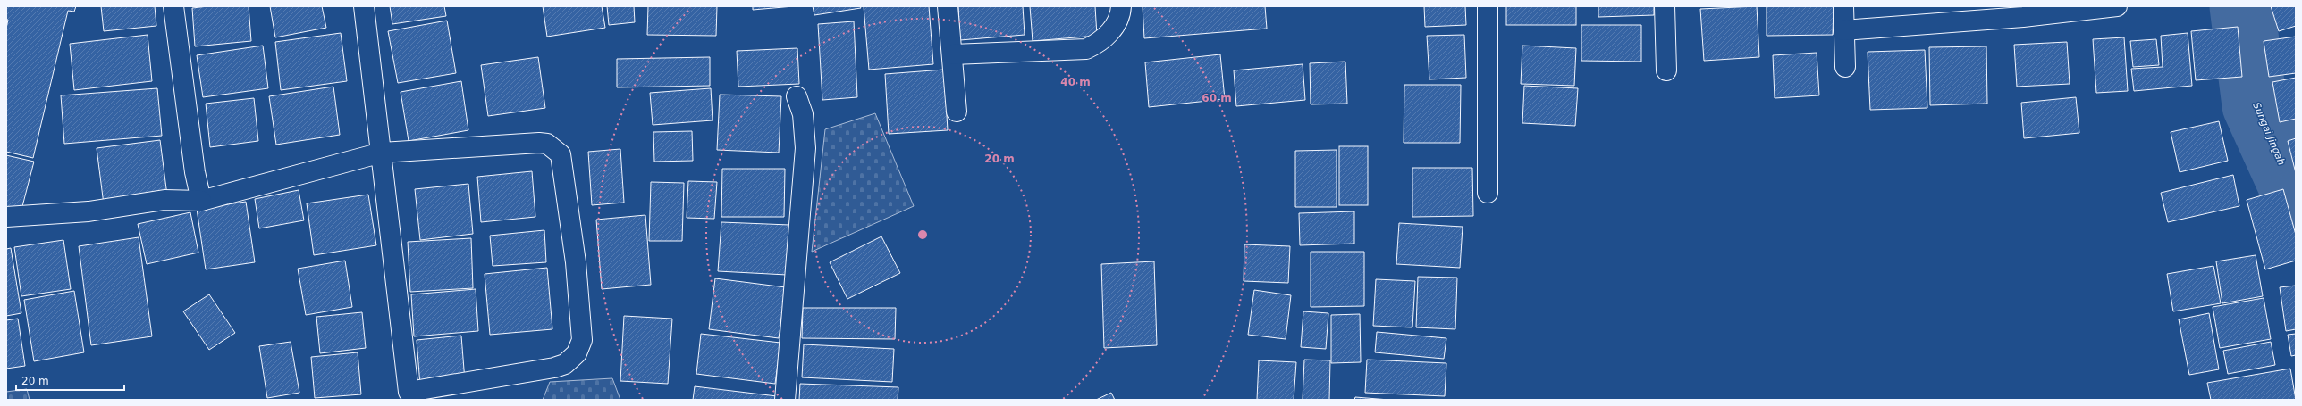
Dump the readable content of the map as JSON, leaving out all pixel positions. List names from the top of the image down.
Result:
{
  "water": ["Sungai Jingah"],
  "scale_bar": "20 m",
  "rings": ["40 m", "60 m", "20 m"]
}
